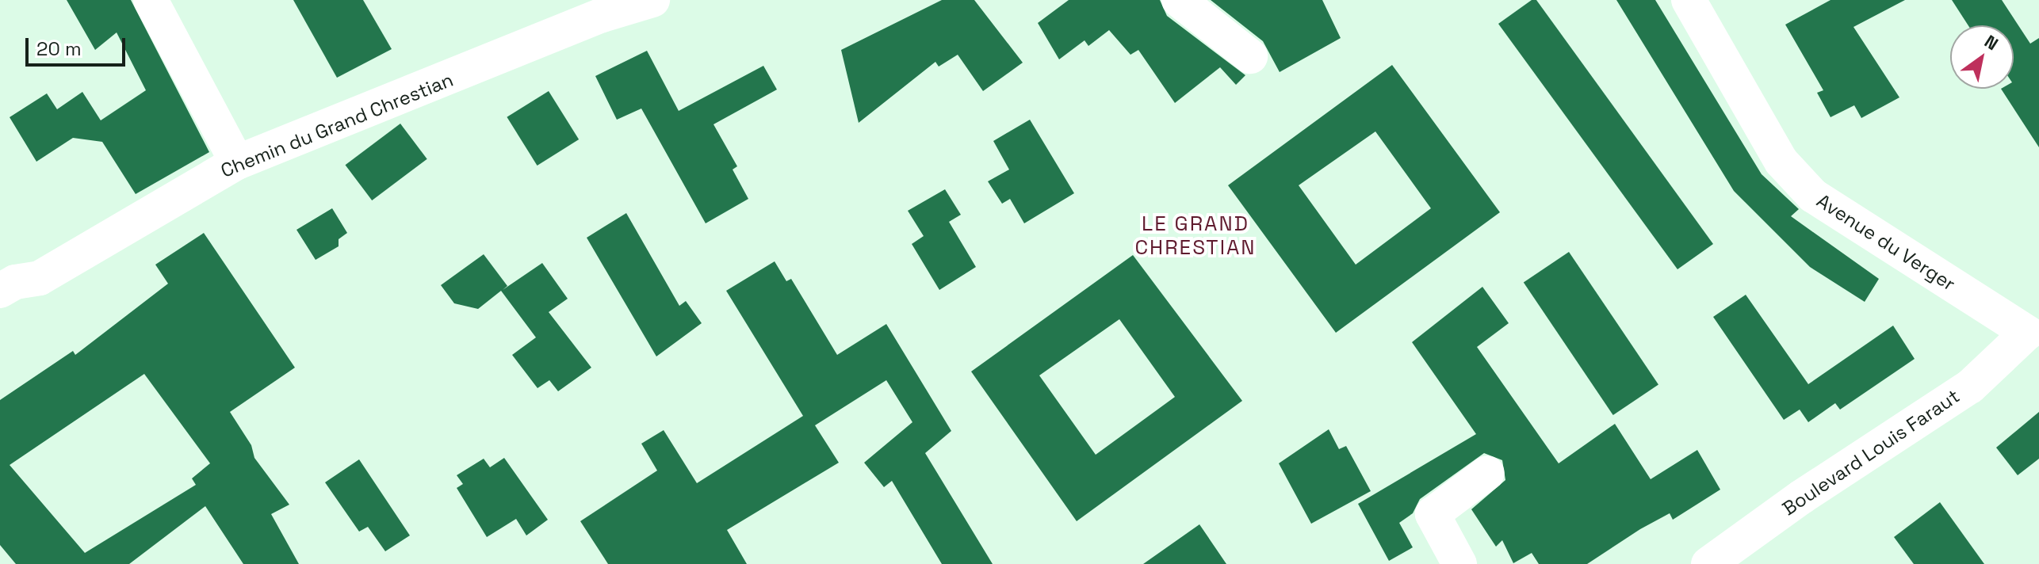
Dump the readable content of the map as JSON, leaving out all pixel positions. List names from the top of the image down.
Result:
{
  "streets": {
    "street": ["Chemin du Grand Chrestian", "Avenue du Verger", "Boulevard Louis Faraut"]
  },
  "crossings": [
    ["Avenue du Verger", "Boulevard Louis Faraut"]
  ],
  "districts": ["LE GRAND CHRESTIAN"],
  "scale_bar": "20 m",
  "north": "top right"
}
